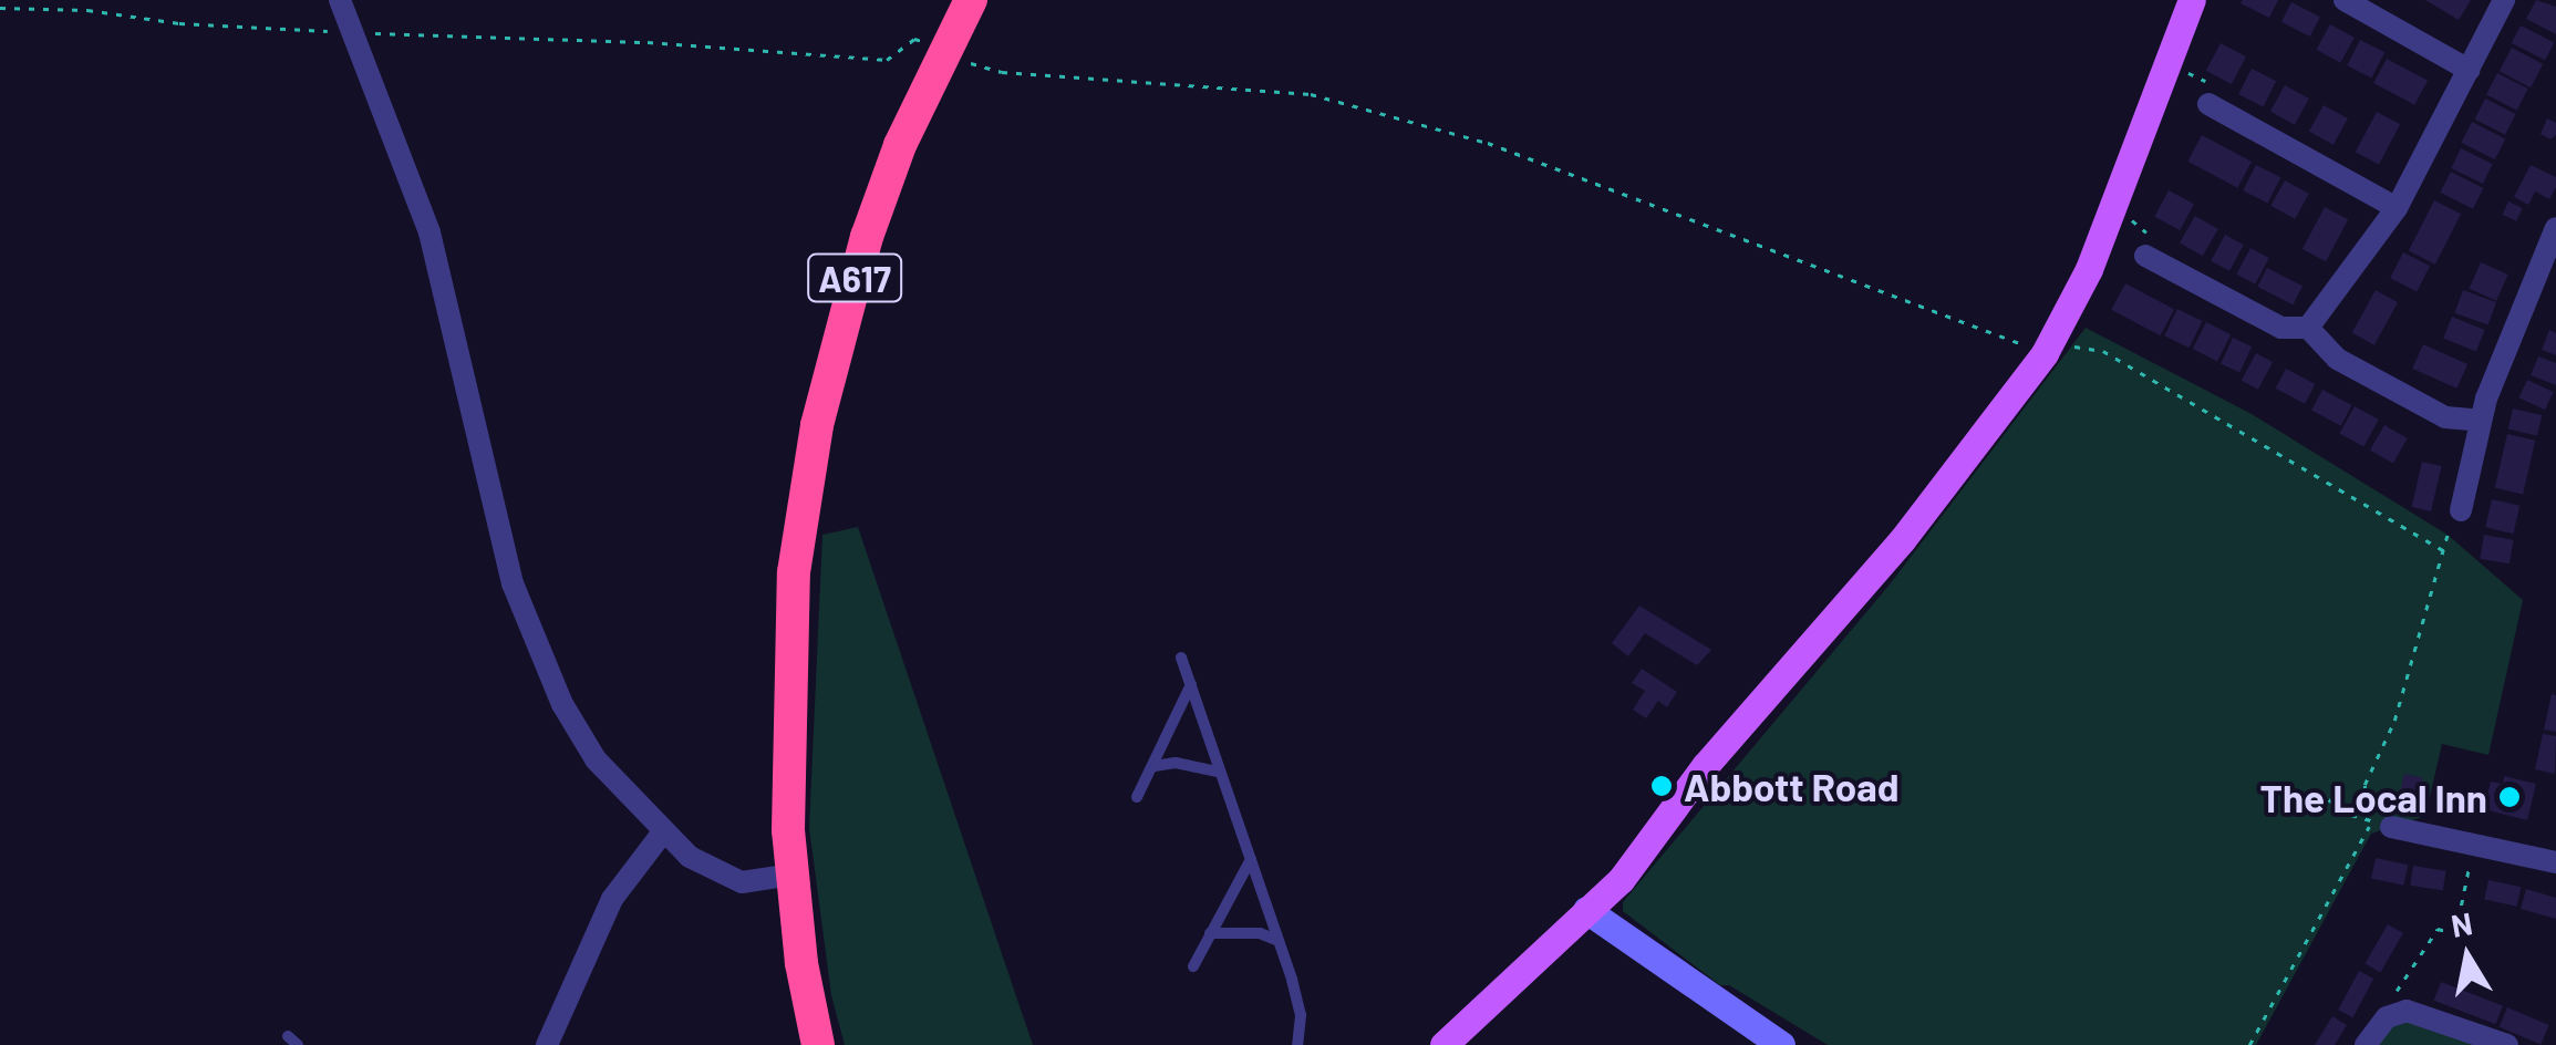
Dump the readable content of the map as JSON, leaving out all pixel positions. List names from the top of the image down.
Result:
{
  "streets": {
    "highway": ["A617"]
  },
  "places": ["Abbott Road", "The Local Inn"],
  "north": "top"
}
